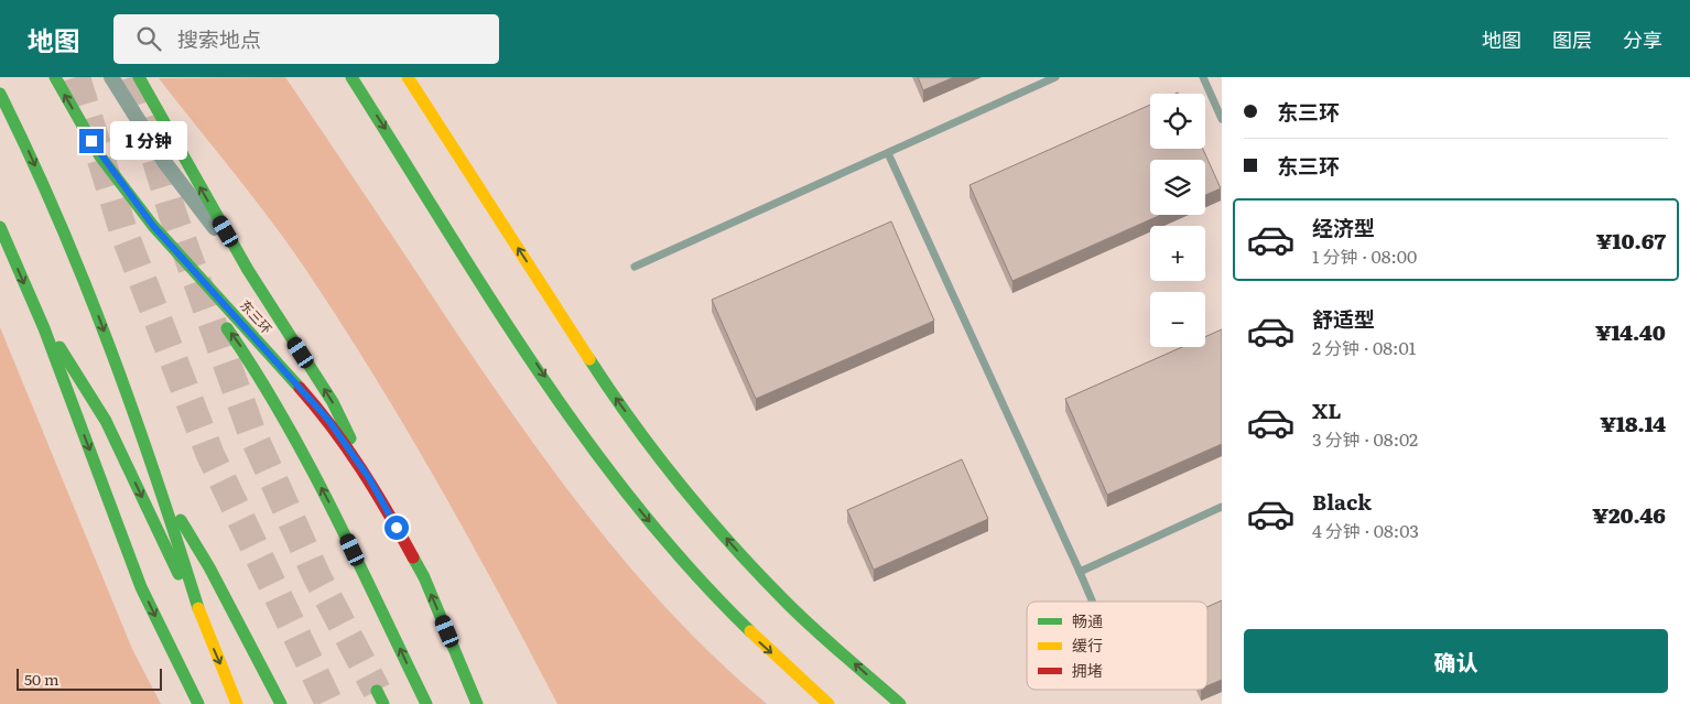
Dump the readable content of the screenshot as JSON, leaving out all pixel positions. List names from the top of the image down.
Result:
{
  "streets": {
    "main road": ["东三环"]
  },
  "legend": ["畅通", "缓行", "拥堵"],
  "scale_bar": "50 m",
  "page": {
    "header": "地图",
    "search": "搜索地点",
    "nav": ["地图", "图层", "分享"],
    "banner": ["东三环", "东三环"],
    "map_buttons": ["+", "−"],
    "bubble": "1 分钟",
    "list": [
      {
        "name": "经济型",
        "note": "1 分钟 · 08:00",
        "value": "¥10.67"
      },
      {
        "name": "舒适型",
        "note": "2 分钟 · 08:01",
        "value": "¥14.40"
      },
      {
        "name": "XL",
        "note": "3 分钟 · 08:02",
        "value": "¥18.14"
      },
      {
        "name": "Black",
        "note": "4 分钟 · 08:03",
        "value": "¥20.46"
      }
    ],
    "buttons": "确认",
    "scale": "50 m"
  }
}
